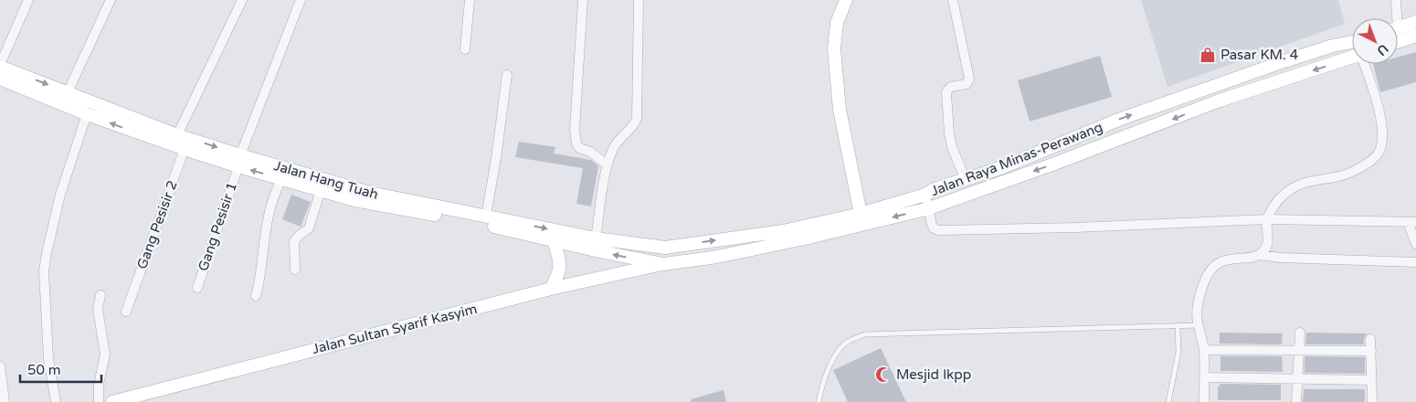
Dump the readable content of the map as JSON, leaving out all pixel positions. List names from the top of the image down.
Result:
{
  "streets": {
    "main road": ["Jalan Raya Minas-Perawang", "Jalan Hang Tuah", "Jalan Sultan Syarif Kasyim"],
    "street": ["Gang Pesisir 2", "Gang Pesisir 1"]
  },
  "crossings": [
    ["Jalan Raya Minas-Perawang", "Jalan Hang Tuah"],
    ["Jalan Raya Minas-Perawang", "Jalan Sultan Syarif Kasyim"],
    ["Jalan Hang Tuah", "Gang Pesisir 2"],
    ["Jalan Hang Tuah", "Gang Pesisir 1"],
    ["Jalan Hang Tuah", "Jalan Sultan Syarif Kasyim"]
  ],
  "places": {
    "shop": ["Pasar KM. 4"],
    "mosque": ["Mesjid Ikpp"]
  },
  "scale_bar": "50 m",
  "north": "bottom right"
}
